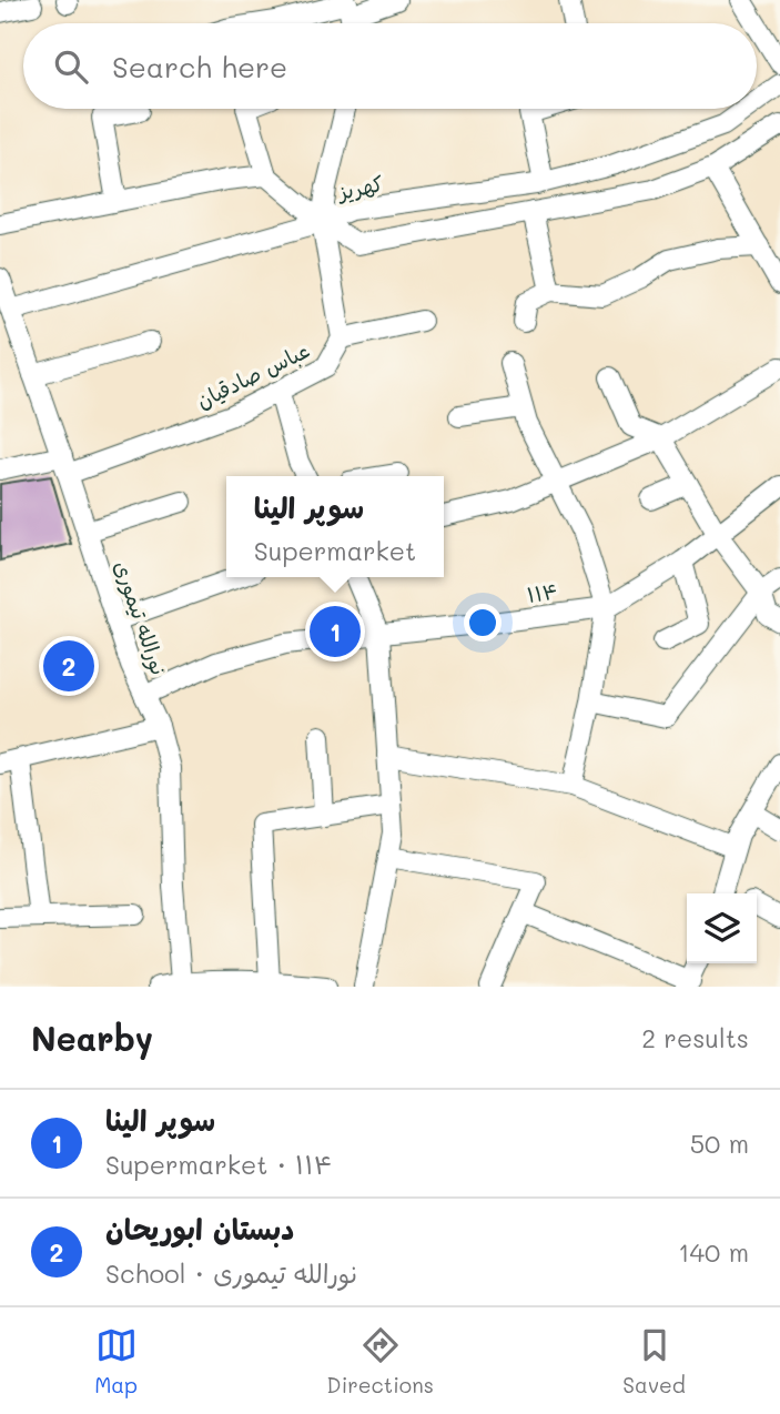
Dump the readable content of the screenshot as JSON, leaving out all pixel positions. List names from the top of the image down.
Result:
{
  "streets": {
    "street": [
      "کهریز",
      "عباس صادقیان",
      "۱۱۴",
      "نورالله تیموری"
    ]
  },
  "crossings": [
    ["عباس صادقیان", "نورالله تیموری"],
    ["۱۱۴", "نورالله تیموری"]
  ],
  "page": {
    "search": "Search here",
    "popup": ["سوپر الینا", "Supermarket"],
    "pins": ["1", "2"],
    "heading": ["Nearby", "2 results"],
    "list": [
      {
        "mark": "1",
        "name": "سوپر الینا",
        "note": "Supermarket · ۱۱۴",
        "value": "50 m"
      },
      {
        "mark": "2",
        "name": "دبستان ابوریحان",
        "note": "School · نورالله تیموری",
        "value": "140 m"
      }
    ],
    "nav": ["Map", "Directions", "Saved"]
  }
}
